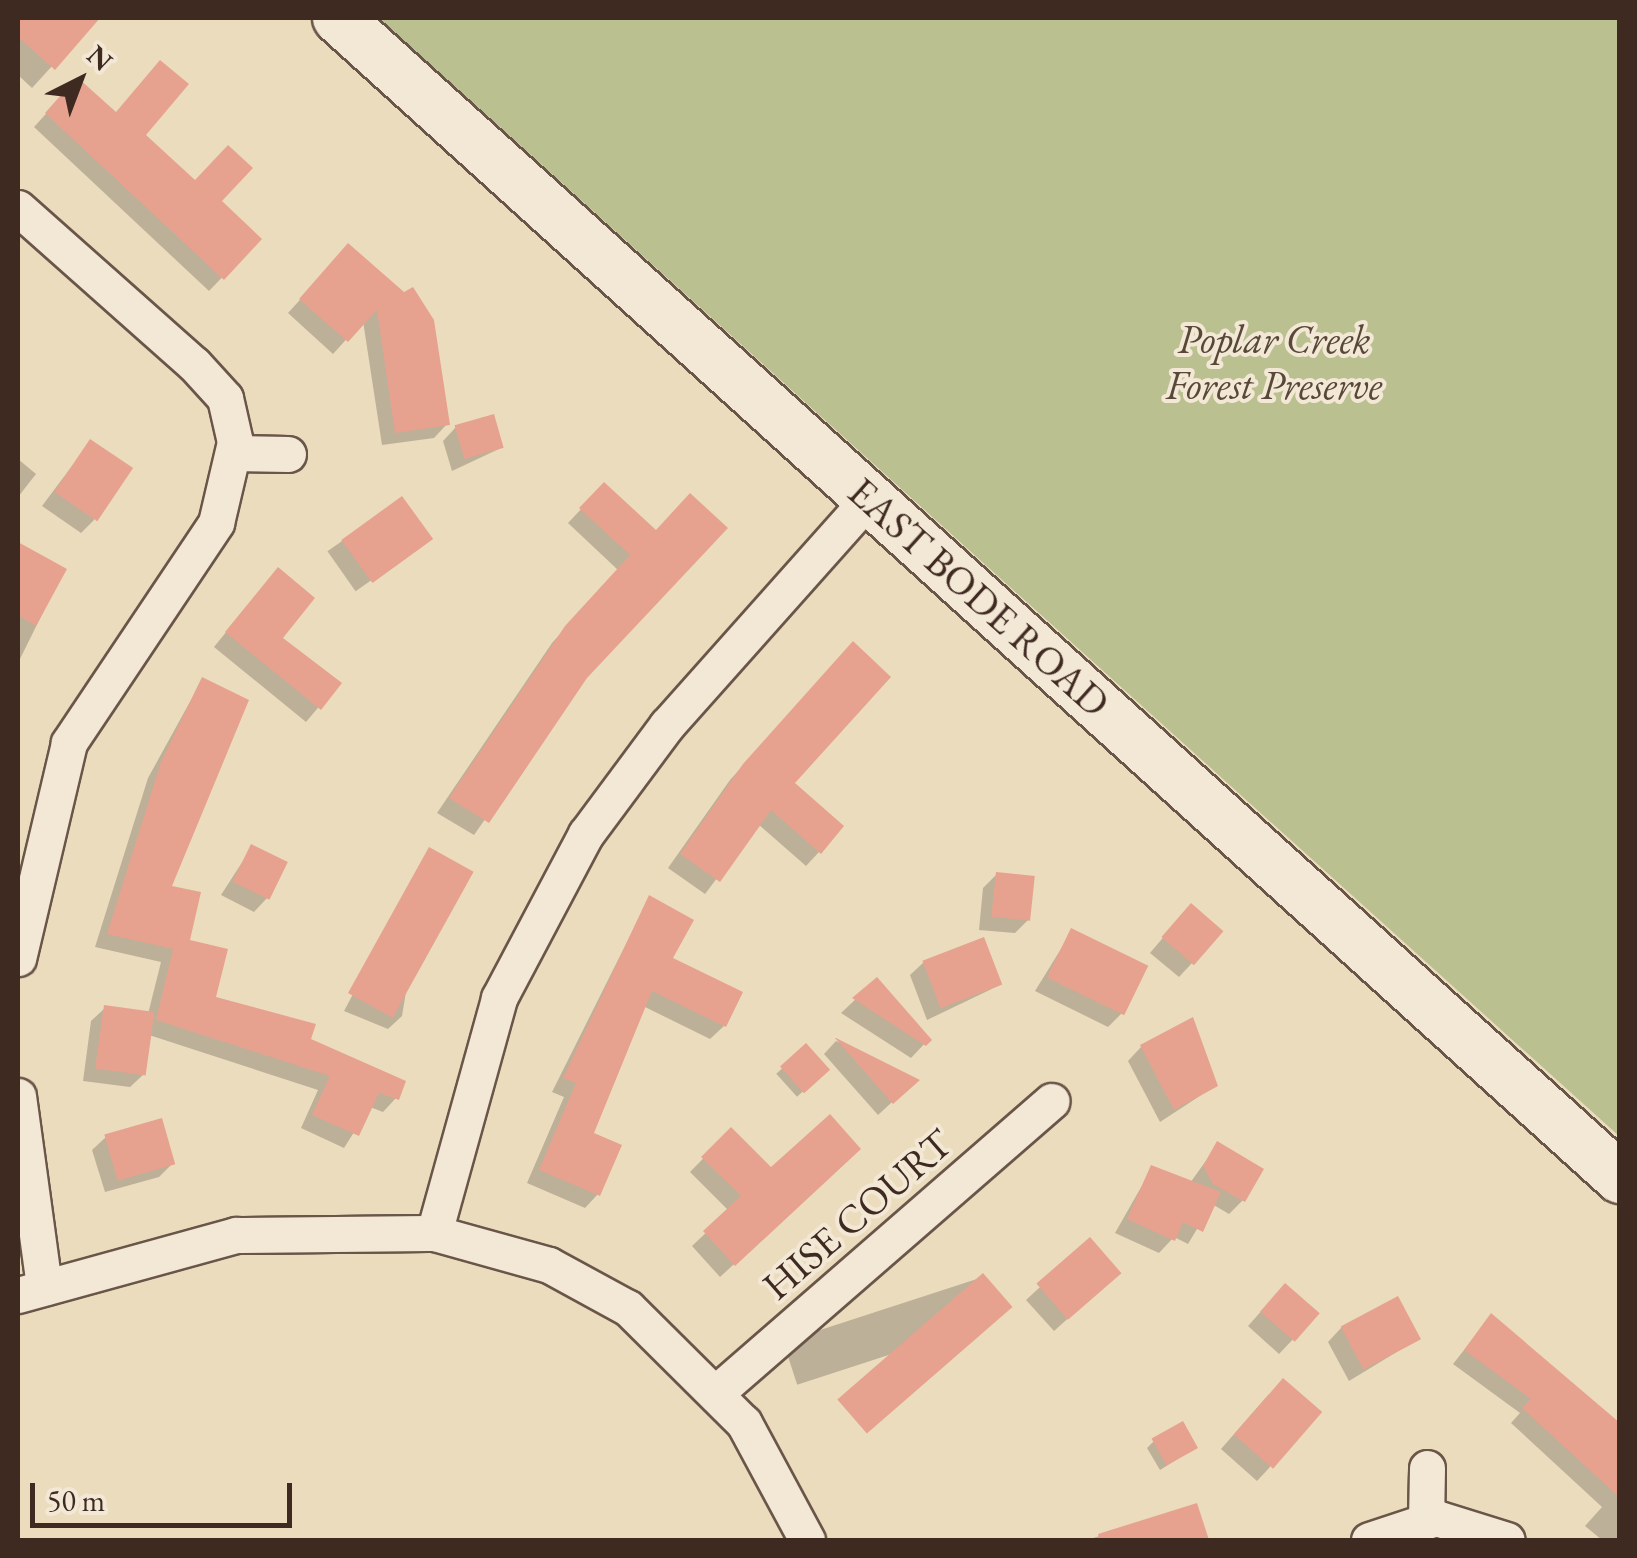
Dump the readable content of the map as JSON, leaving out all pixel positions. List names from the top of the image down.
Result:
{
  "streets": {
    "street": ["EAST BODE ROAD", "HISE COURT"]
  },
  "parks": ["Poplar Creek Forest Preserve"],
  "scale_bar": "50 m",
  "north": "top right"
}
